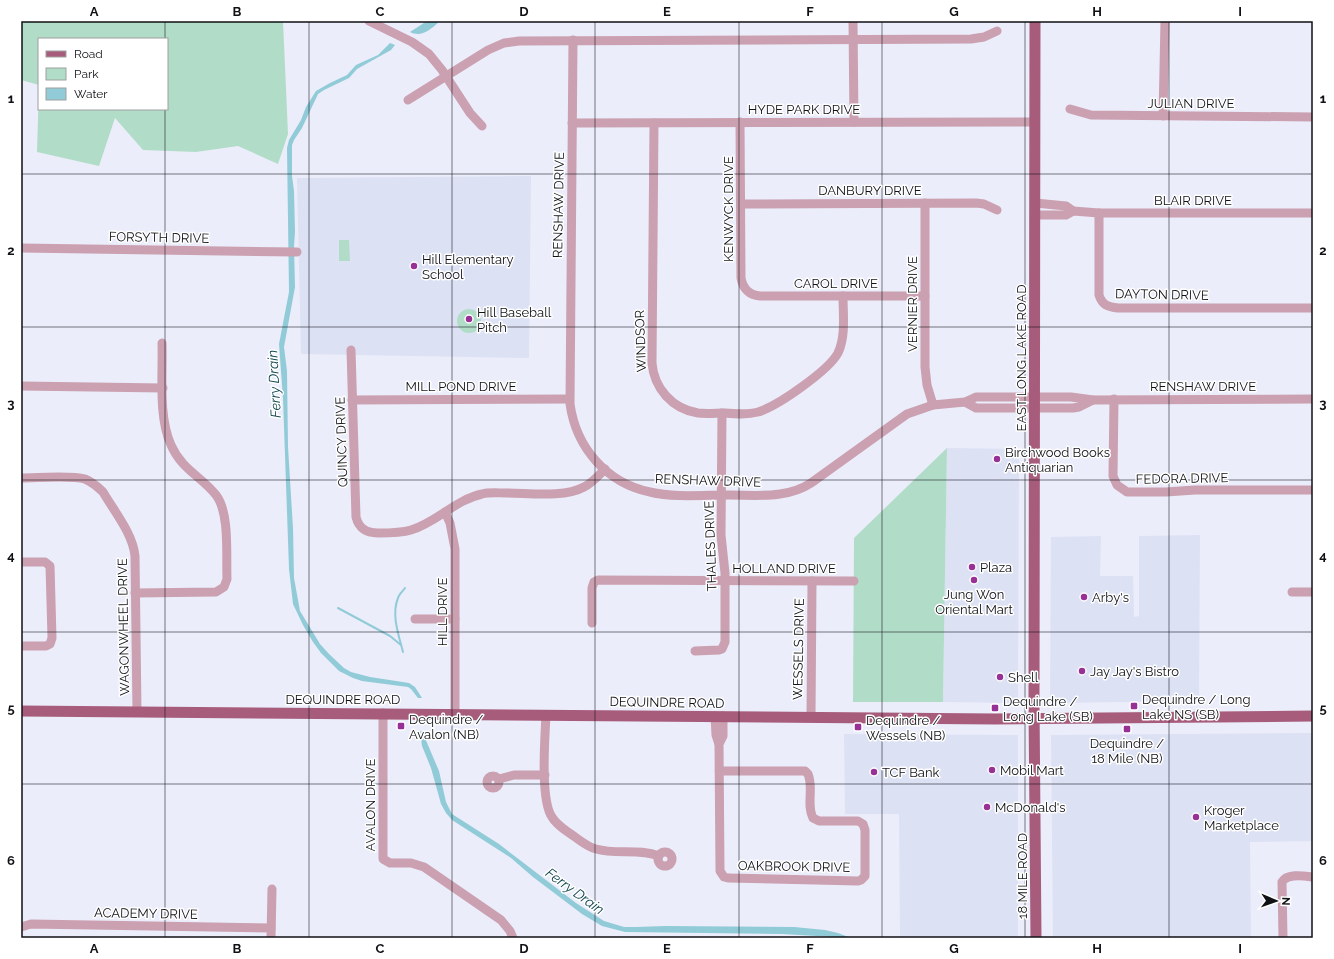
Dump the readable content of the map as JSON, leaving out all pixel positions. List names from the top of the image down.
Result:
{
  "streets": {
    "main road": ["EAST LONG LAKE ROAD", "DEQUINDRE ROAD", "18 MILE ROAD"],
    "street": [
      "JULIAN DRIVE",
      "HYDE PARK DRIVE",
      "DANBURY DRIVE",
      "BLAIR DRIVE",
      "RENSHAW DRIVE",
      "KENWYCK DRIVE",
      "FORSYTH DRIVE",
      "CAROL DRIVE",
      "DAYTON DRIVE",
      "VERNIER DRIVE",
      "WINDSOR",
      "MILL POND DRIVE",
      "QUINCY DRIVE",
      "FEDORA DRIVE",
      "THALES DRIVE",
      "HOLLAND DRIVE",
      "HILL DRIVE",
      "WAGONWHEEL DRIVE",
      "WESSELS DRIVE",
      "AVALON DRIVE",
      "OAKBROOK DRIVE",
      "ACADEMY DRIVE"
    ]
  },
  "crossings": [
    ["HYDE PARK DRIVE", "RENSHAW DRIVE"],
    ["HYDE PARK DRIVE", "KENWYCK DRIVE"],
    ["HYDE PARK DRIVE", "WINDSOR"],
    ["HYDE PARK DRIVE", "EAST LONG LAKE ROAD"],
    ["DANBURY DRIVE", "KENWYCK DRIVE"],
    ["DANBURY DRIVE", "VERNIER DRIVE"],
    ["BLAIR DRIVE", "DAYTON DRIVE"],
    ["BLAIR DRIVE", "EAST LONG LAKE ROAD"],
    ["RENSHAW DRIVE", "VERNIER DRIVE"],
    ["RENSHAW DRIVE", "EAST LONG LAKE ROAD"],
    ["RENSHAW DRIVE", "MILL POND DRIVE"],
    ["RENSHAW DRIVE", "FEDORA DRIVE"],
    ["RENSHAW DRIVE", "THALES DRIVE"],
    ["KENWYCK DRIVE", "CAROL DRIVE"],
    ["CAROL DRIVE", "VERNIER DRIVE"],
    ["CAROL DRIVE", "WINDSOR"],
    ["WINDSOR", "THALES DRIVE"],
    ["EAST LONG LAKE ROAD", "DEQUINDRE ROAD"],
    ["EAST LONG LAKE ROAD", "18 MILE ROAD"],
    ["MILL POND DRIVE", "QUINCY DRIVE"],
    ["QUINCY DRIVE", "HILL DRIVE"],
    ["THALES DRIVE", "HOLLAND DRIVE"],
    ["HOLLAND DRIVE", "WESSELS DRIVE"],
    ["HILL DRIVE", "DEQUINDRE ROAD"],
    ["WAGONWHEEL DRIVE", "DEQUINDRE ROAD"],
    ["WESSELS DRIVE", "DEQUINDRE ROAD"],
    ["DEQUINDRE ROAD", "AVALON DRIVE"],
    ["DEQUINDRE ROAD", "18 MILE ROAD"]
  ],
  "water": ["Ferry Drain"],
  "places": {
    "other": [
      "Hill Elementary School",
      "Hill Baseball Pitch",
      "Birchwood Books Antiquarian",
      "Plaza",
      "Jung Won Oriental Mart",
      "Arby's",
      "Jay Jay's Bistro",
      "Shell",
      "Mobil Mart",
      "TCF Bank",
      "McDonald's",
      "Kroger Marketplace"
    ],
    "transit": [
      "Dequindre / Long Lake NS (SB)",
      "Dequindre / Long Lake (SB)",
      "Dequindre / Avalon (NB)",
      "Dequindre / Wessels (NB)",
      "Dequindre / 18 Mile (NB)"
    ]
  },
  "legend": ["Road", "Park", "Water"],
  "north": "right",
  "grid": {
    "columns": [
      "A",
      "B",
      "C",
      "D",
      "E",
      "F",
      "G",
      "H",
      "I"
    ],
    "rows": [
      "1",
      "2",
      "3",
      "4",
      "5",
      "6"
    ]
  }
}
